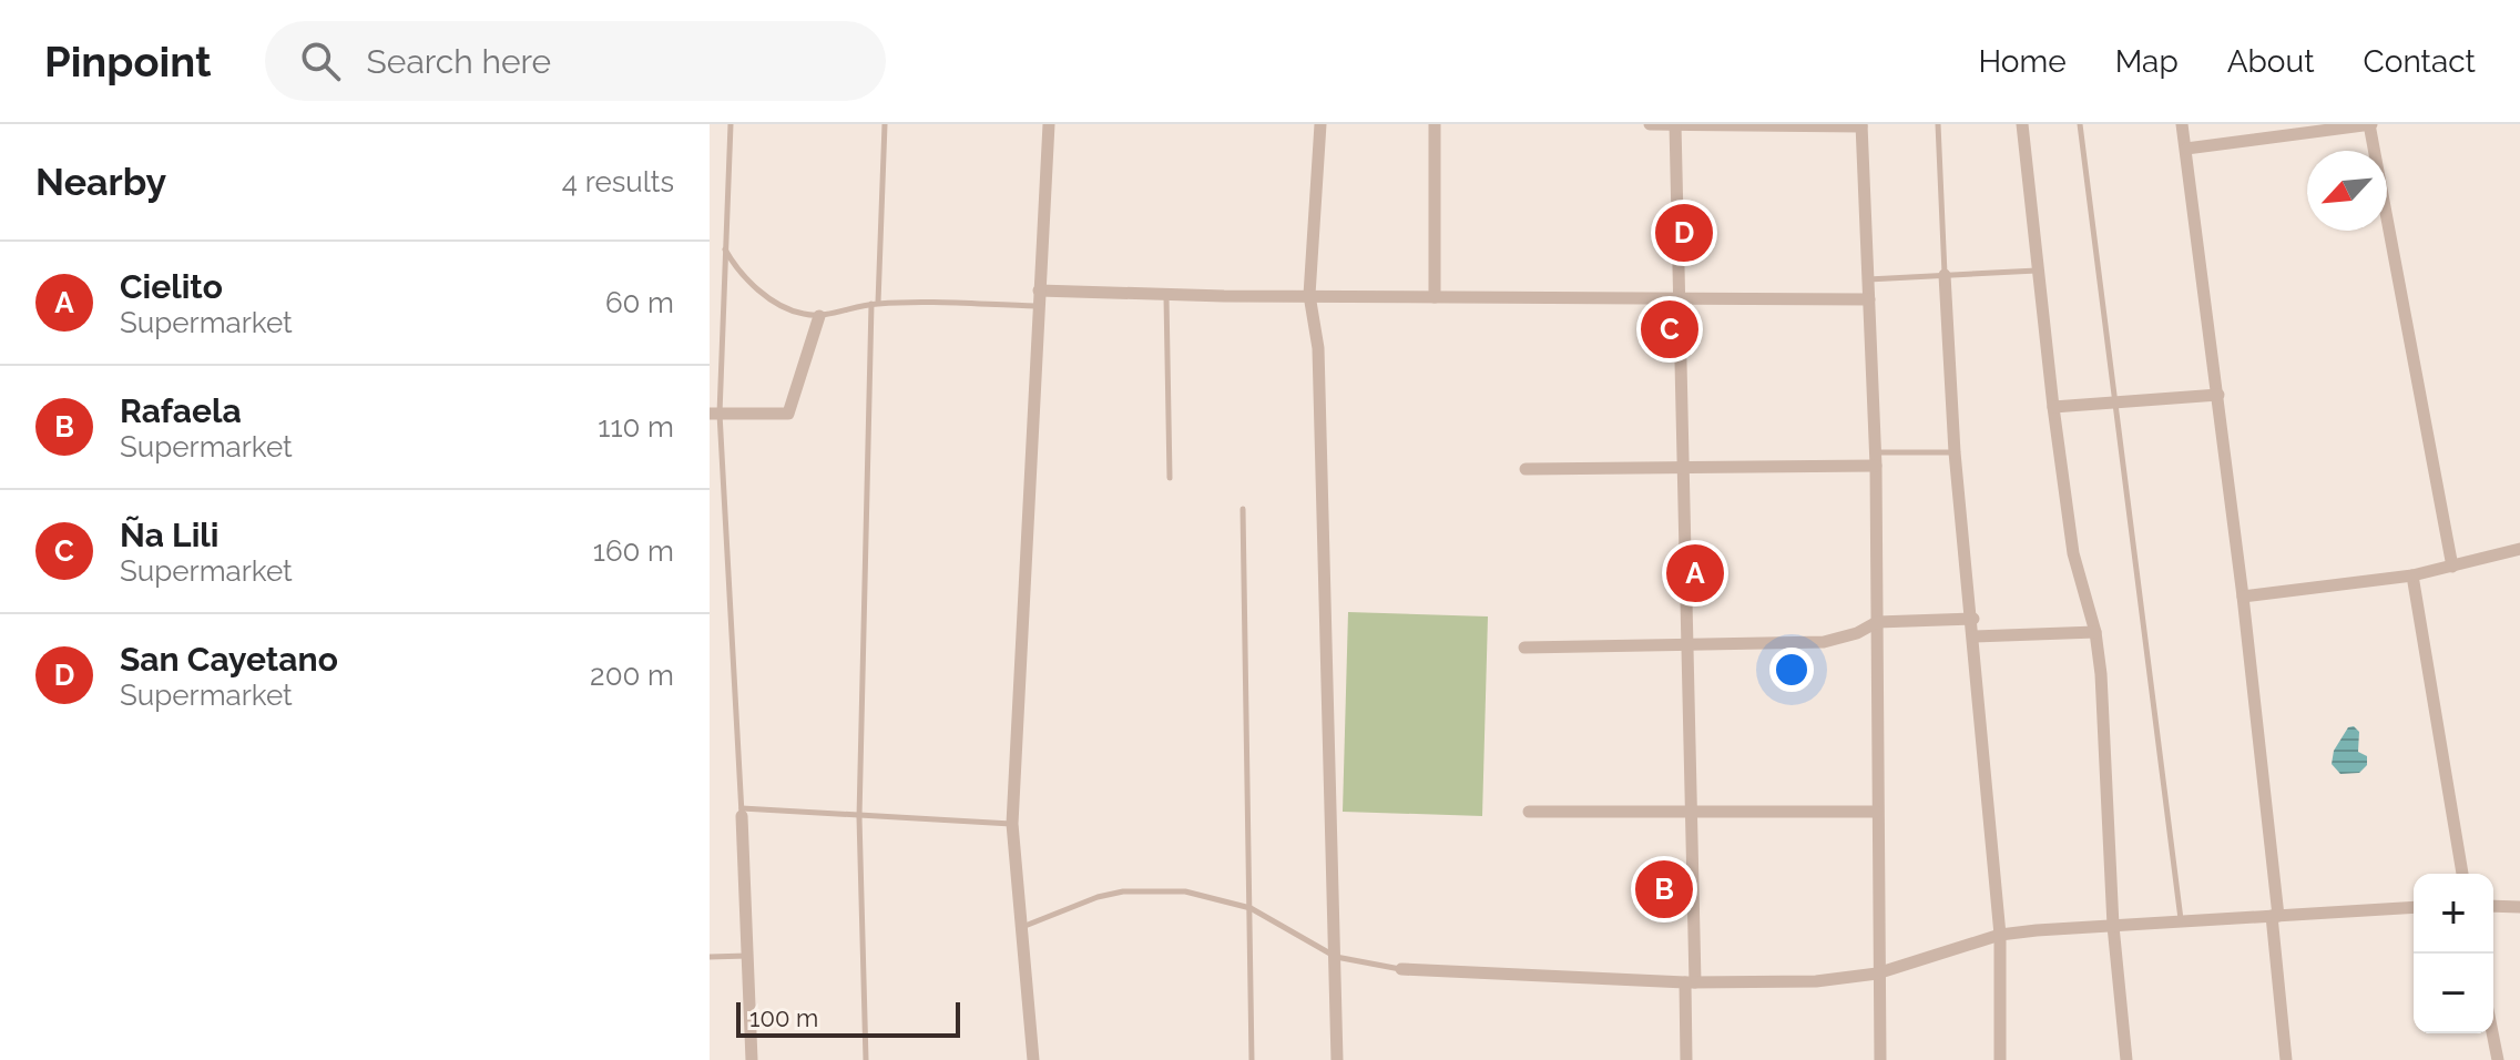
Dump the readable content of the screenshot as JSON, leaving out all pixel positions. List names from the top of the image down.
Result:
{
  "scale_bar": "100 m",
  "north": "bottom left",
  "page": {
    "header": "Pinpoint",
    "search": "Search here",
    "nav": [
      "Home",
      "Map",
      "About",
      "Contact"
    ],
    "heading": ["Nearby", "4 results"],
    "pins": [
      "D",
      "C",
      "A",
      "B"
    ],
    "list": [
      {
        "mark": "A",
        "name": "Cielito",
        "note": "Supermarket",
        "value": "60 m"
      },
      {
        "mark": "B",
        "name": "Rafaela",
        "note": "Supermarket",
        "value": "110 m"
      },
      {
        "mark": "C",
        "name": "Ña Lili",
        "note": "Supermarket",
        "value": "160 m"
      },
      {
        "mark": "D",
        "name": "San Cayetano",
        "note": "Supermarket",
        "value": "200 m"
      }
    ],
    "map_buttons": ["+", "−"],
    "scale": "100 m"
  }
}
